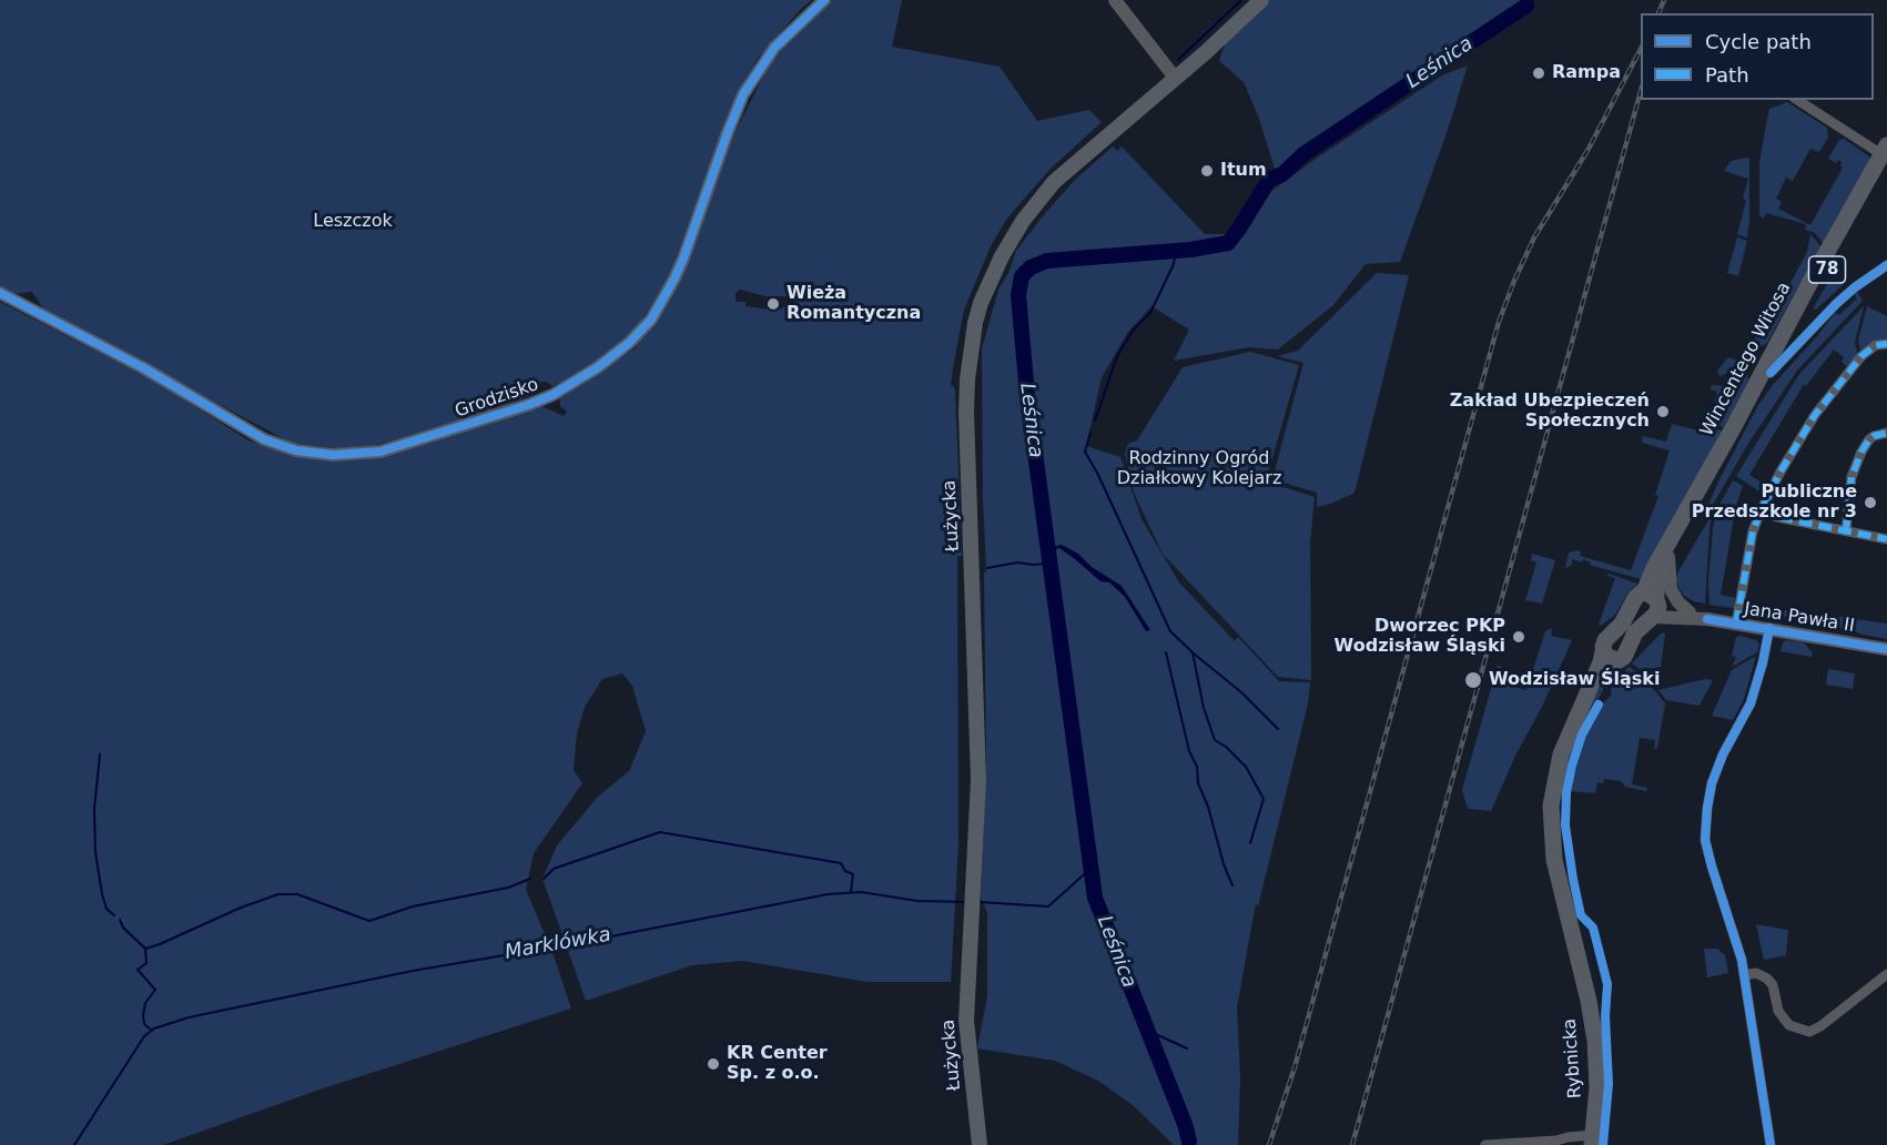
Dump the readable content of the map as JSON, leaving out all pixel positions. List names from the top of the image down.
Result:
{
  "streets": {
    "main road": [
      "78",
      "Wincentego Witosa",
      "Łużycka",
      "Rybnicka"
    ],
    "street": ["Grodzisko", "Jana Pawła II"]
  },
  "crossings": [
    ["78", "Wincentego Witosa"],
    ["78", "Jana Pawła II"],
    ["78", "Rybnicka"],
    ["Wincentego Witosa", "Jana Pawła II"]
  ],
  "water": ["Leśnica", "Marklówka"],
  "parks": ["Leszczok", "Rodzinny Ogród Działkowy Kolejarz"],
  "places": [
    "Rampa",
    "Itum",
    "Wieża Romantyczna",
    "Zakład Ubezpieczeń Społecznych",
    "Publiczne Przedszkole nr 3",
    "Dworzec PKP Wodzisław Śląski",
    "Wodzisław Śląski",
    "KR Center Sp. z o.o."
  ],
  "legend": ["Cycle path", "Path"]
}
